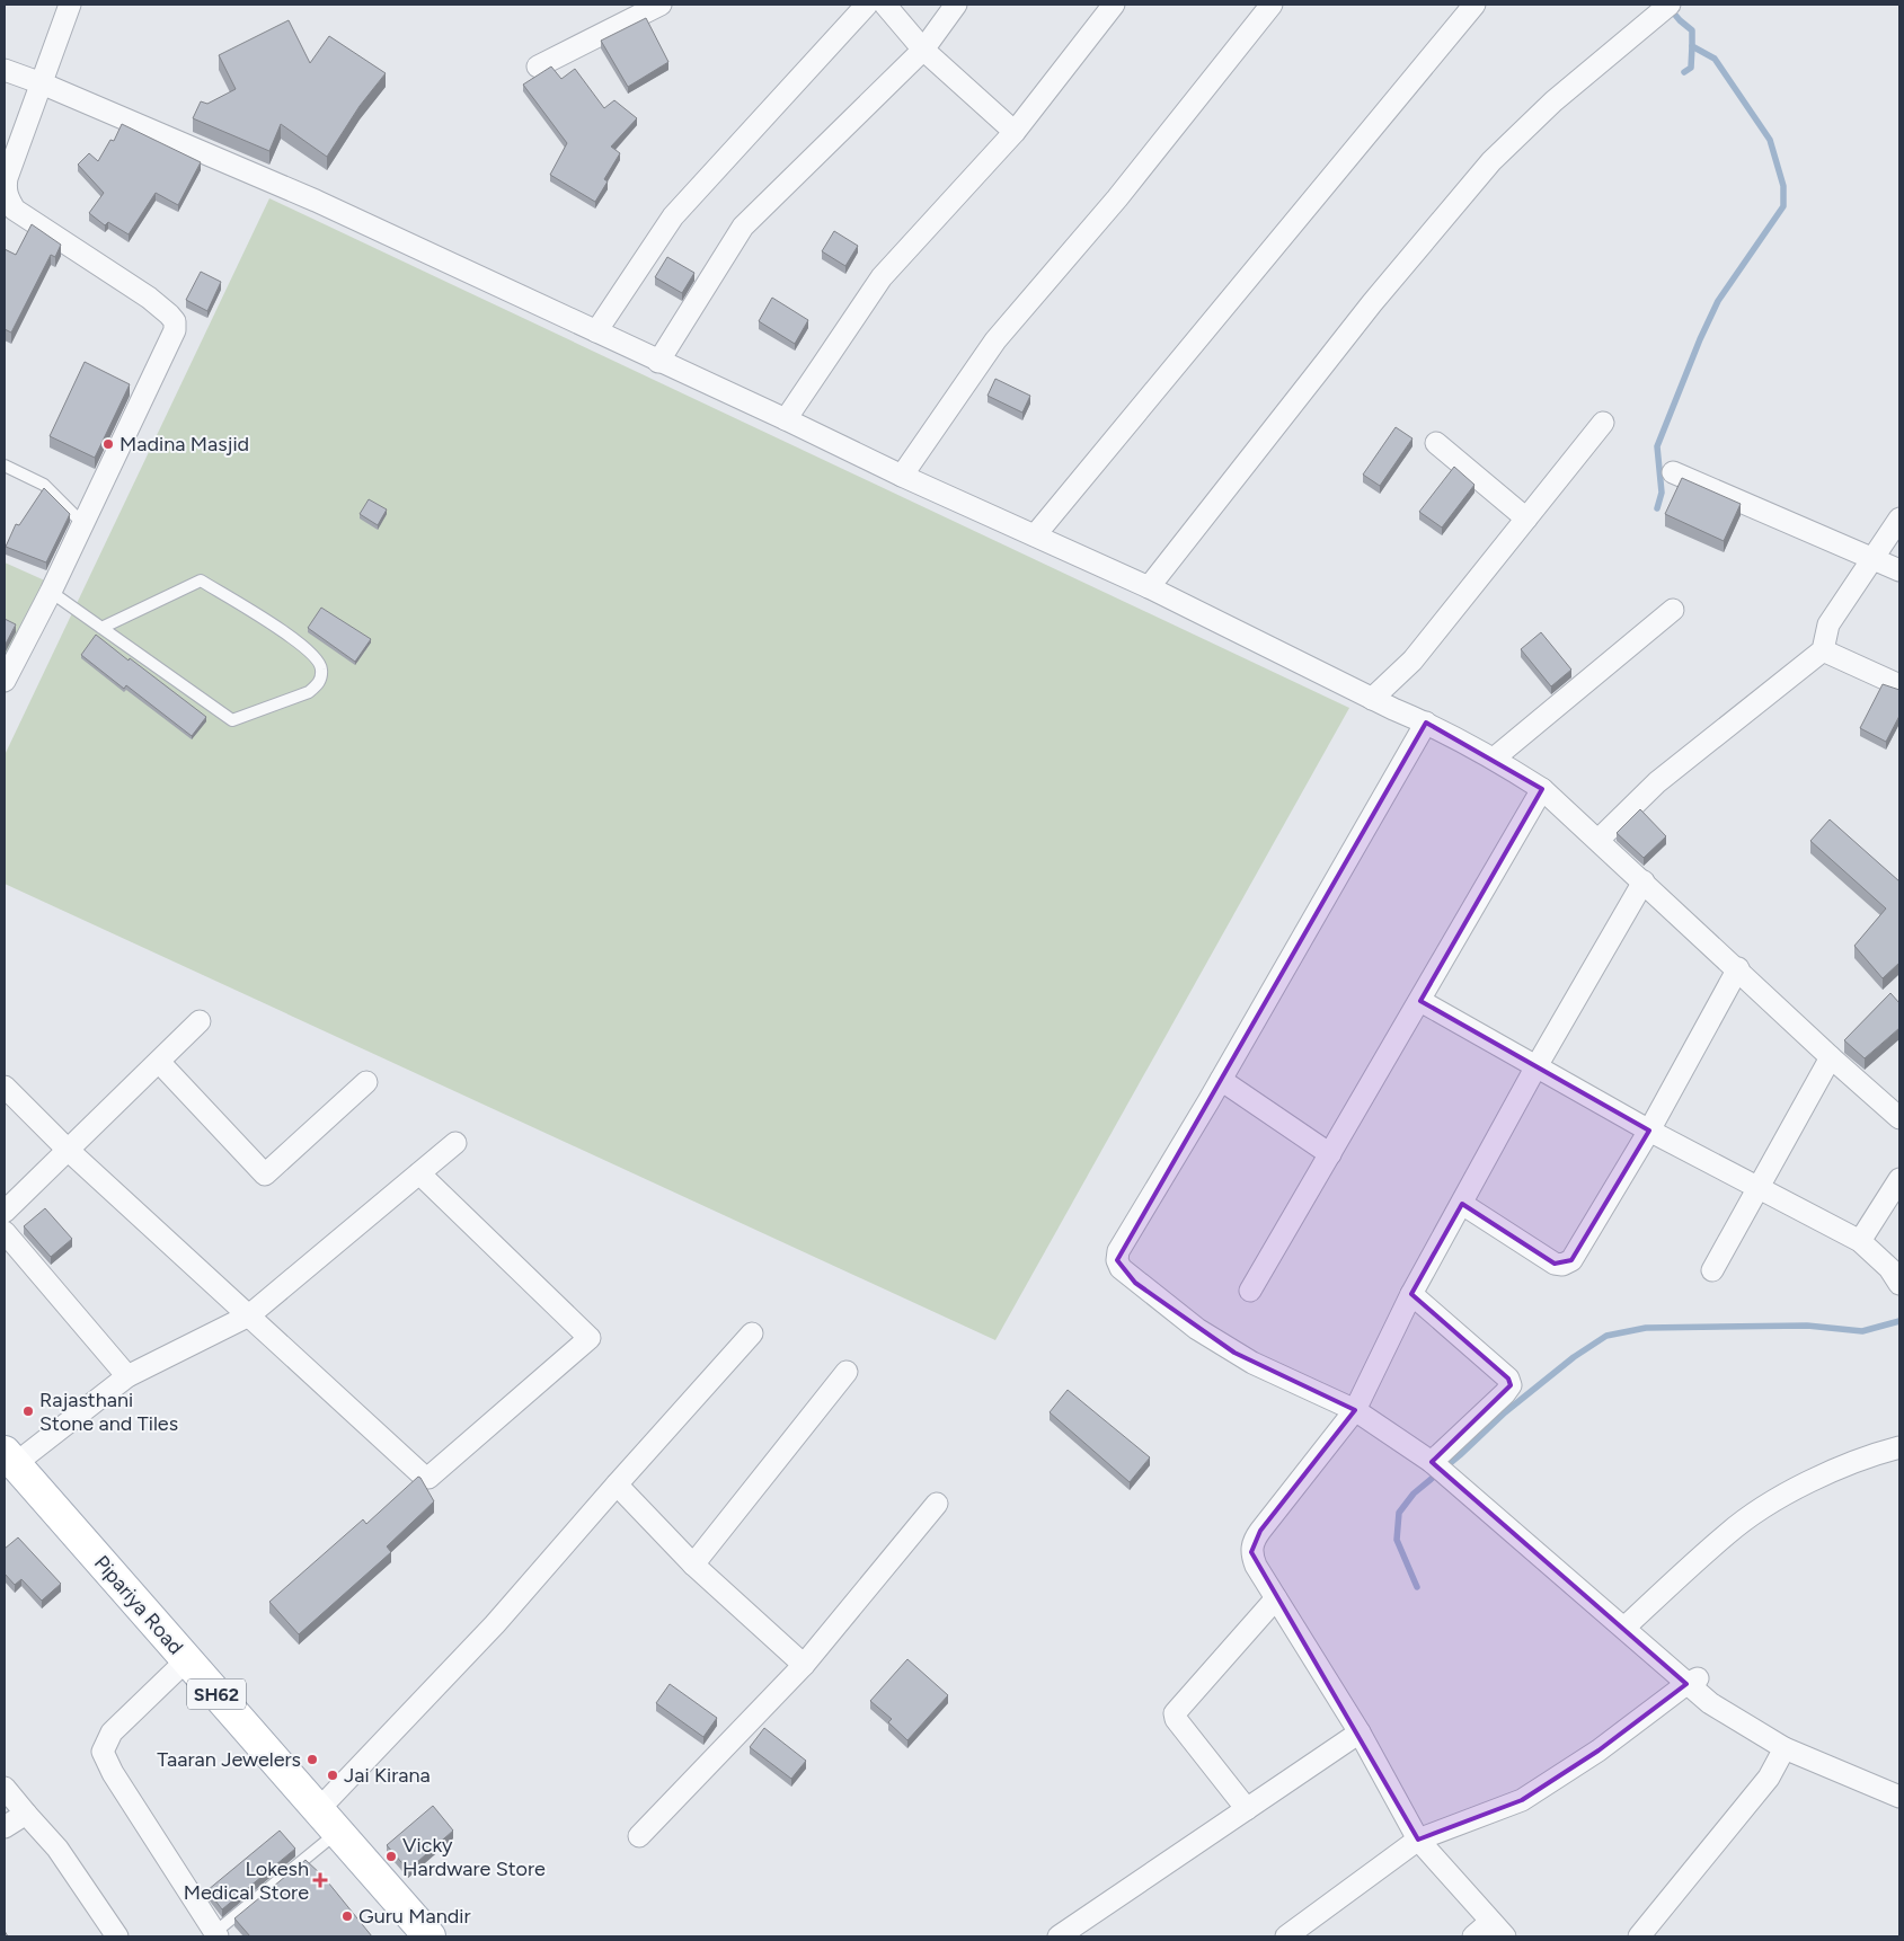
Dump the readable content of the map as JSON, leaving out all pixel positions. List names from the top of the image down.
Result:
{
  "streets": {
    "main road": ["Pipariya Road", "SH62"]
  },
  "places": {
    "other": [
      "Madina Masjid",
      "Rajasthani Stone and Tiles",
      "Taaran Jewelers",
      "Jai Kirana",
      "Vicky Hardware Store",
      "Guru Mandir"
    ],
    "health": ["Lokesh Medical Store"]
  }
}
